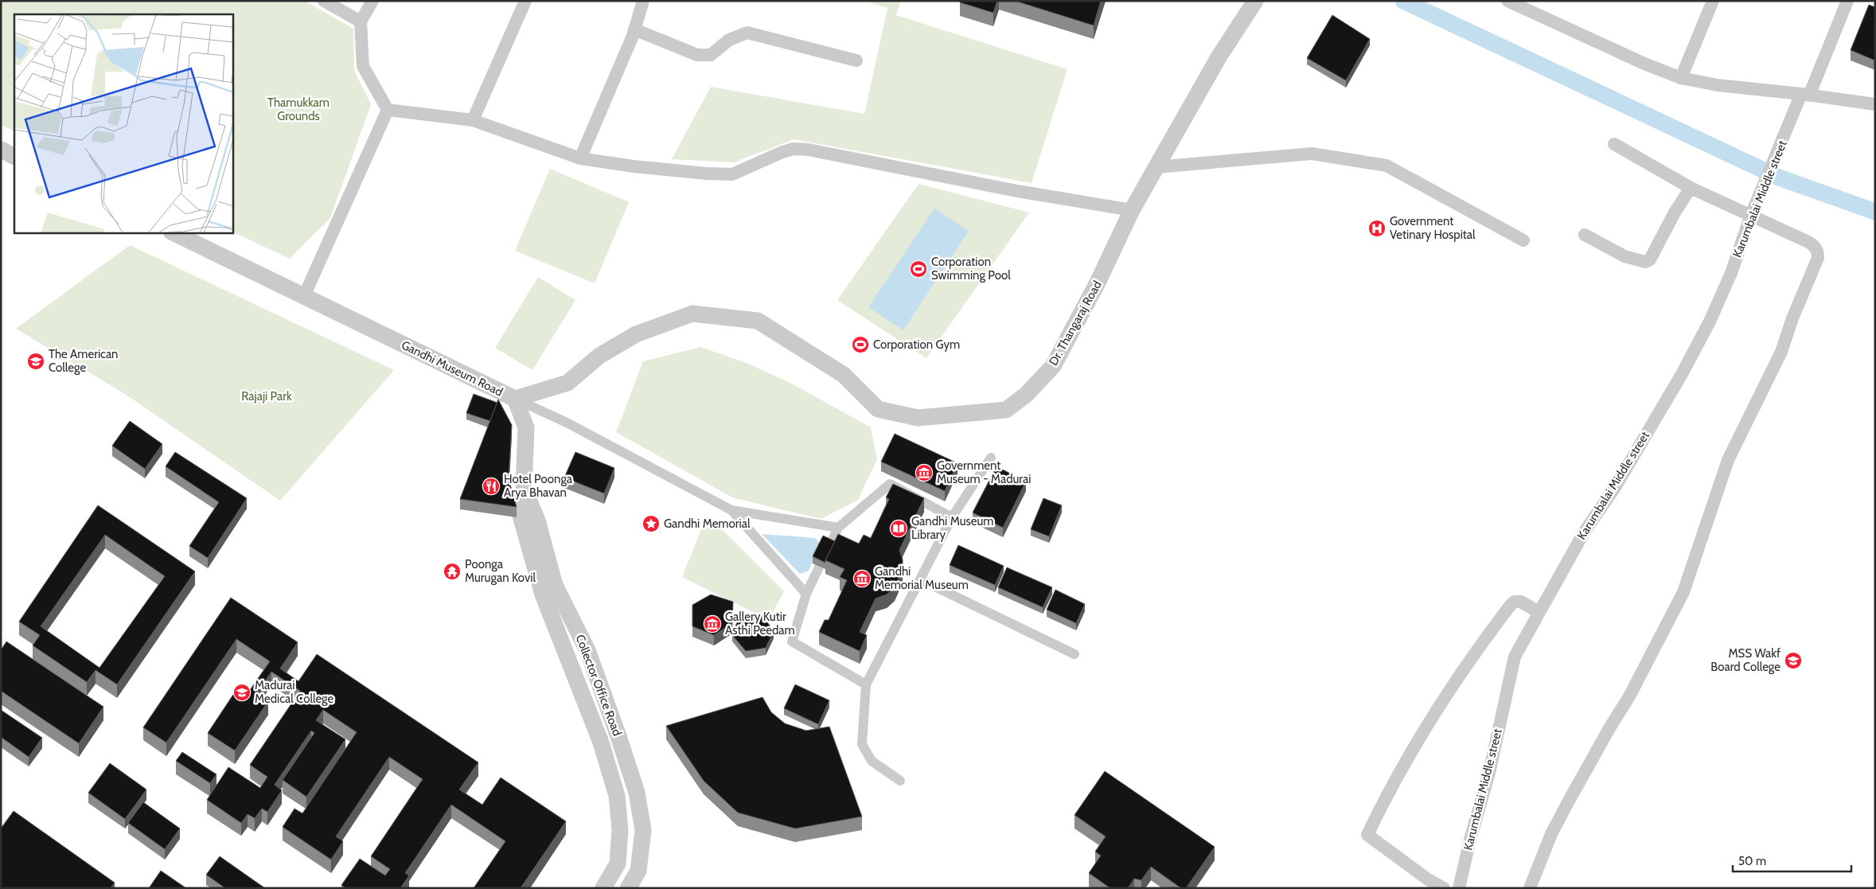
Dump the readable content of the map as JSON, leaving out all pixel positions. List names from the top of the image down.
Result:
{
  "streets": {
    "street": [
      "Karumbalai Middle street",
      "Dr. Thangaraj Road",
      "Gandhi Museum Road",
      "Collector Office Road"
    ]
  },
  "crossings": [
    ["Dr. Thangaraj Road", "Gandhi Museum Road"],
    ["Dr. Thangaraj Road", "Collector Office Road"],
    ["Gandhi Museum Road", "Collector Office Road"]
  ],
  "parks": ["Thamukkam Grounds", "Rajaji Park"],
  "places": {
    "hospital": ["Government Vetinary Hospital"],
    "sports": ["Corporation Swimming Pool", "Corporation Gym"],
    "school or university": ["The American College", "MSS Wakf Board College", "Madurai Medical College"],
    "museum": ["Government Museum - Madurai", "Gandhi Memorial Museum", "Gallery Kutir Asthi Peedam"],
    "restaurant": ["Hotel Poonga Arya Bhavan"],
    "place": ["Gandhi Memorial"],
    "library": ["Gandhi Museum Library"],
    "temple": ["Poonga Murugan Kovil"]
  },
  "scale_bar": "50 m"
}
